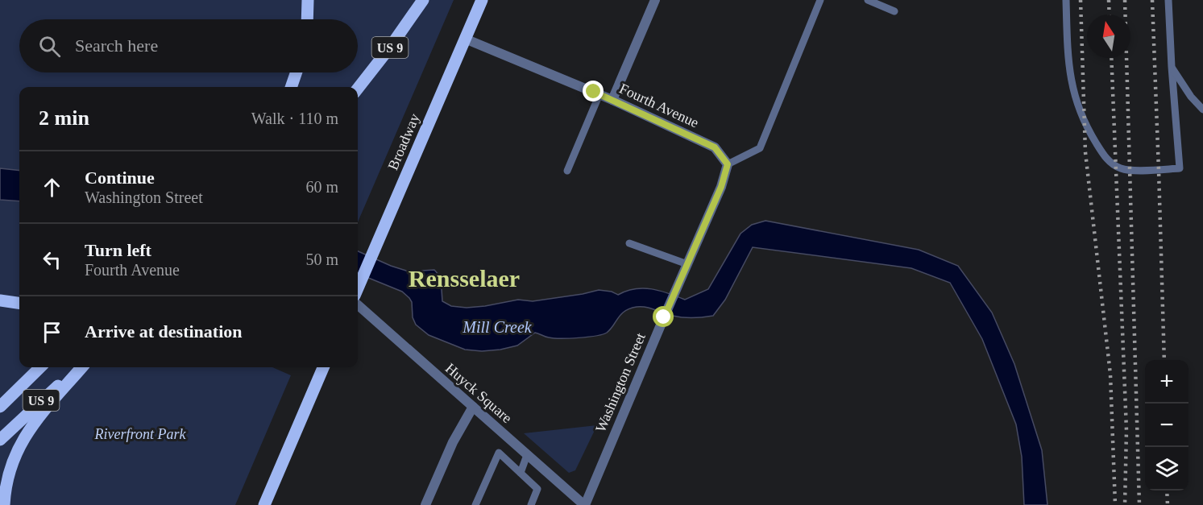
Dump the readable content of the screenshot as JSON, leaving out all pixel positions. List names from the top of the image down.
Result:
{
  "streets": {
    "main road": ["US 9", "Broadway"],
    "street": ["Fourth Avenue", "Washington Street", "Huyck Square"]
  },
  "crossings": [
    ["Fourth Avenue", "Broadway"],
    ["Fourth Avenue", "Washington Street"],
    ["Washington Street", "Huyck Square"]
  ],
  "districts": ["Rensselaer"],
  "water": ["Mill Creek"],
  "parks": ["Riverfront Park"],
  "north": "top",
  "page": {
    "search": "Search here",
    "heading": ["2 min", "Walk · 110 m"],
    "list": [
      ["Continue", "Washington Street", "60 m"],
      ["Turn left", "Fourth Avenue", "50 m"],
      "Arrive at destination"
    ],
    "map_buttons": ["+", "−"]
  }
}
